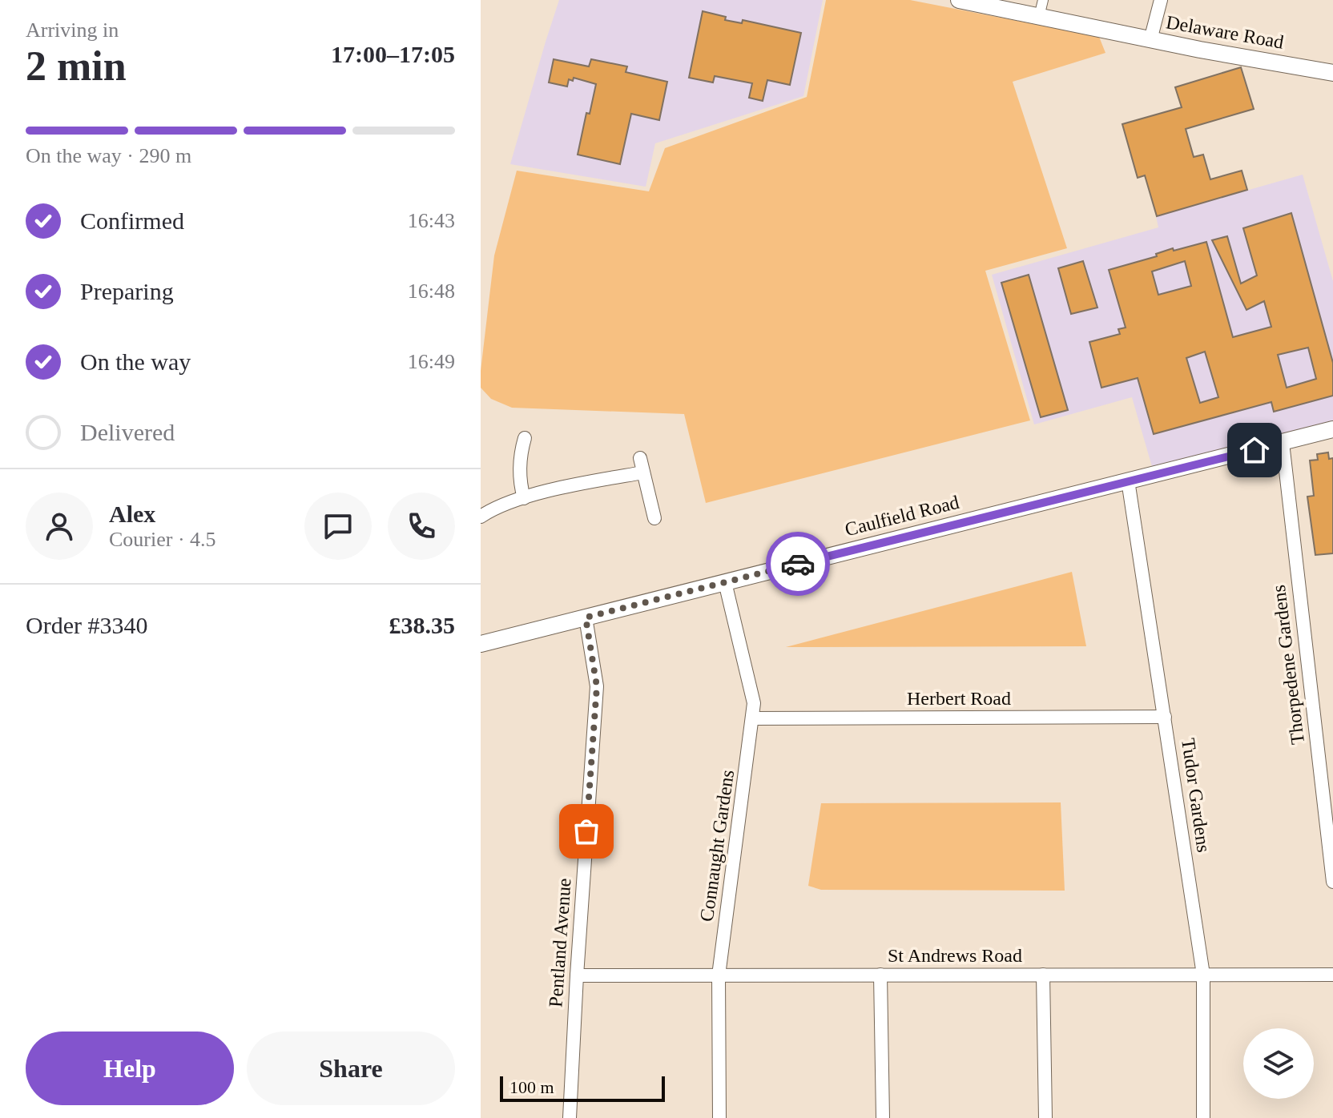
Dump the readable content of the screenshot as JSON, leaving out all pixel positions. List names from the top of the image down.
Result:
{
  "streets": {
    "street": [
      "Delaware Road",
      "Caulfield Road",
      "Thorpedene Gardens",
      "Herbert Road",
      "Tudor Gardens",
      "Connaught Gardens",
      "Pentland Avenue",
      "St Andrews Road"
    ]
  },
  "crossings": [
    ["Caulfield Road", "Thorpedene Gardens"],
    ["Caulfield Road", "Tudor Gardens"],
    ["Caulfield Road", "Connaught Gardens"],
    ["Caulfield Road", "Pentland Avenue"],
    ["Herbert Road", "Tudor Gardens"],
    ["Herbert Road", "Connaught Gardens"],
    ["Tudor Gardens", "St Andrews Road"],
    ["Connaught Gardens", "St Andrews Road"],
    ["Pentland Avenue", "St Andrews Road"]
  ],
  "scale_bar": "100 m",
  "page": {
    "heading": ["2 min", "Arriving in", "17:00–17:05"],
    "panel": [
      "Alex",
      "Courier · 4.5",
      "Order #3340",
      "£38.35"
    ],
    "bar": "On the way · 290 m",
    "list": [
      ["Confirmed", "16:43"],
      ["Preparing", "16:48"],
      ["On the way", "16:49"],
      "Delivered"
    ],
    "buttons": ["Help", "Share"],
    "scale": "100 m"
  }
}
